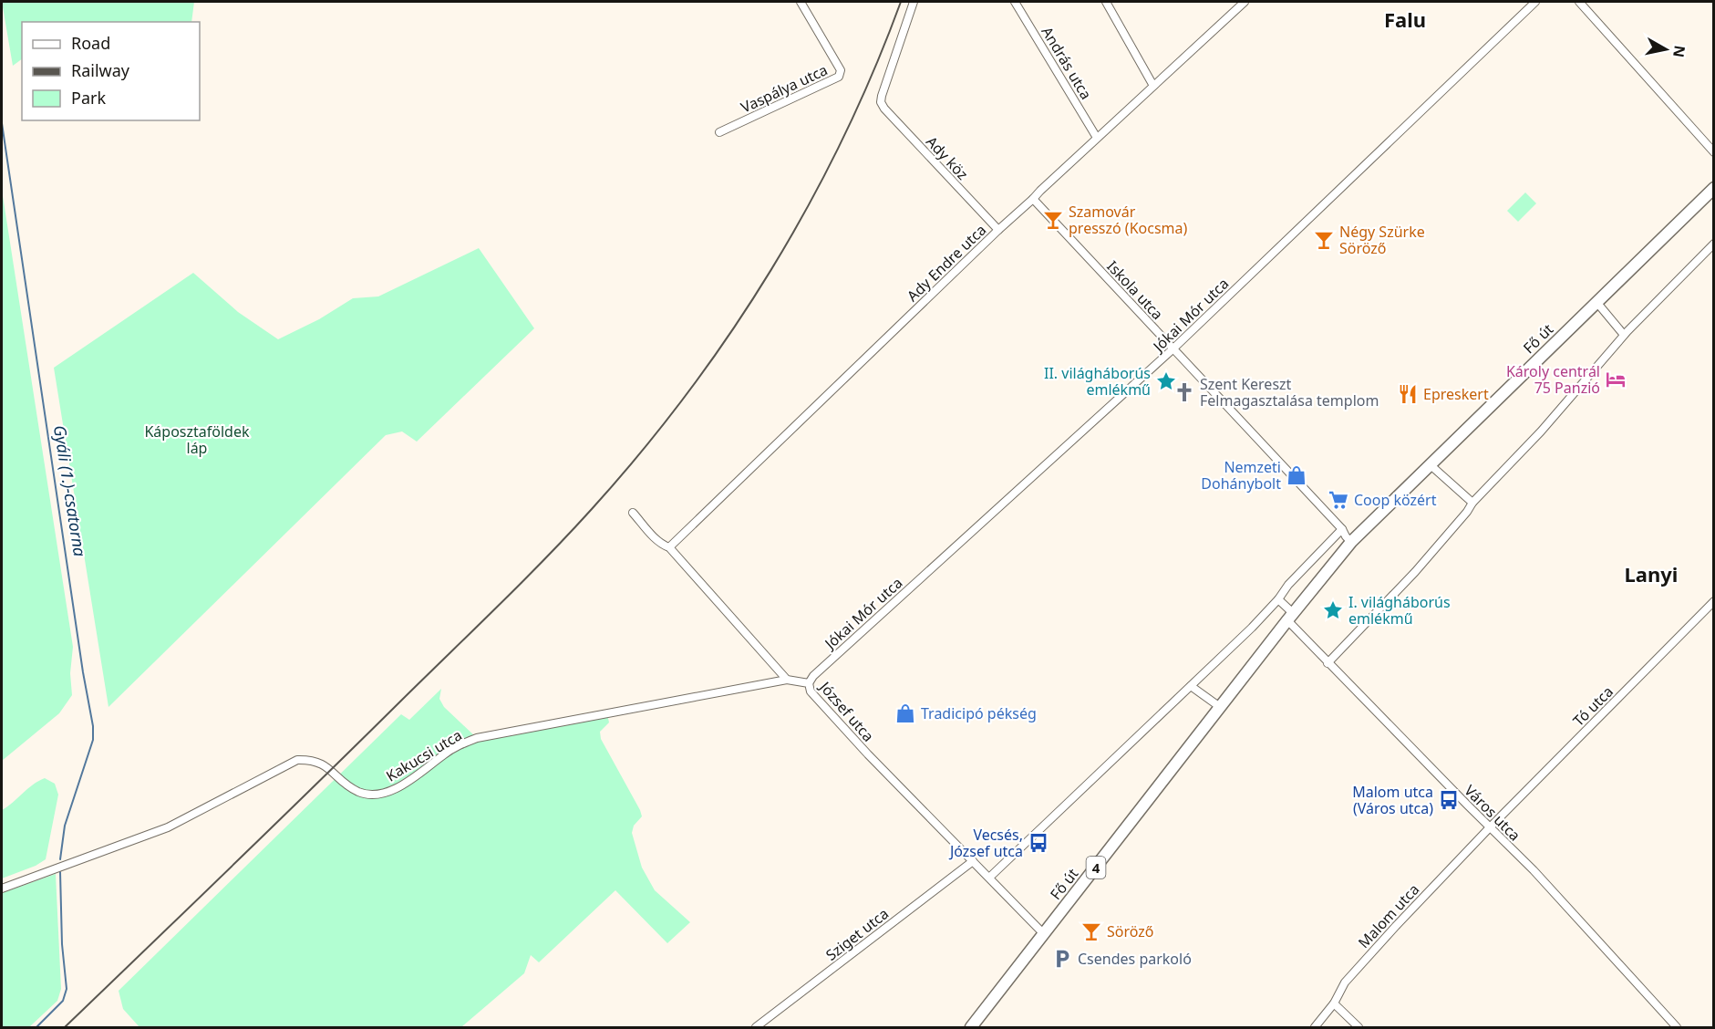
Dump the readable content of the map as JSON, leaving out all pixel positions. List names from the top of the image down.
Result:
{
  "streets": {
    "main road": ["Fő út", "4"],
    "street": [
      "András utca",
      "Vaspálya utca",
      "Ady köz",
      "Ady Endre utca",
      "Iskola utca",
      "Jókai Mór utca",
      "Tó utca",
      "József utca",
      "Kakucsi utca",
      "Város utca",
      "Malom utca",
      "Sziget utca"
    ]
  },
  "crossings": [
    ["András utca", "Ady Endre utca"],
    ["Ady köz", "Ady Endre utca"],
    ["Ady Endre utca", "Iskola utca"],
    ["Iskola utca", "Jókai Mór utca"],
    ["Iskola utca", "Fő út"],
    ["Jókai Mór utca", "József utca"],
    ["Fő út", "József utca"],
    ["Fő út", "Város utca"],
    ["Tó utca", "Város utca"],
    ["Tó utca", "Malom utca"],
    ["József utca", "Kakucsi utca"],
    ["József utca", "Sziget utca"],
    ["Város utca", "Malom utca"]
  ],
  "districts": ["Falu", "Lanyi"],
  "water": ["Gyáli (1.)-csatorna"],
  "parks": ["Káposztaföldek láp"],
  "places": {
    "bar": ["Szamovár presszó (Kocsma)", "Négy Szürke Söröző", "Söröző"],
    "hotel": ["Károly centrál 75 Panzió"],
    "place": ["II. világháborús emlékmű", "I. világháborús emlékmű"],
    "church": ["Szent Kereszt Felmagasztalása templom"],
    "restaurant": ["Epreskert"],
    "shop": ["Nemzeti Dohánybolt", "Tradicipó pékség"],
    "supermarket": ["Coop közért"],
    "bus stop": ["Malom utca (Város utca)", "Vecsés, József utca"],
    "parking": ["Csendes parkoló"]
  },
  "legend": ["Road", "Railway", "Park"],
  "north": "right"
}
